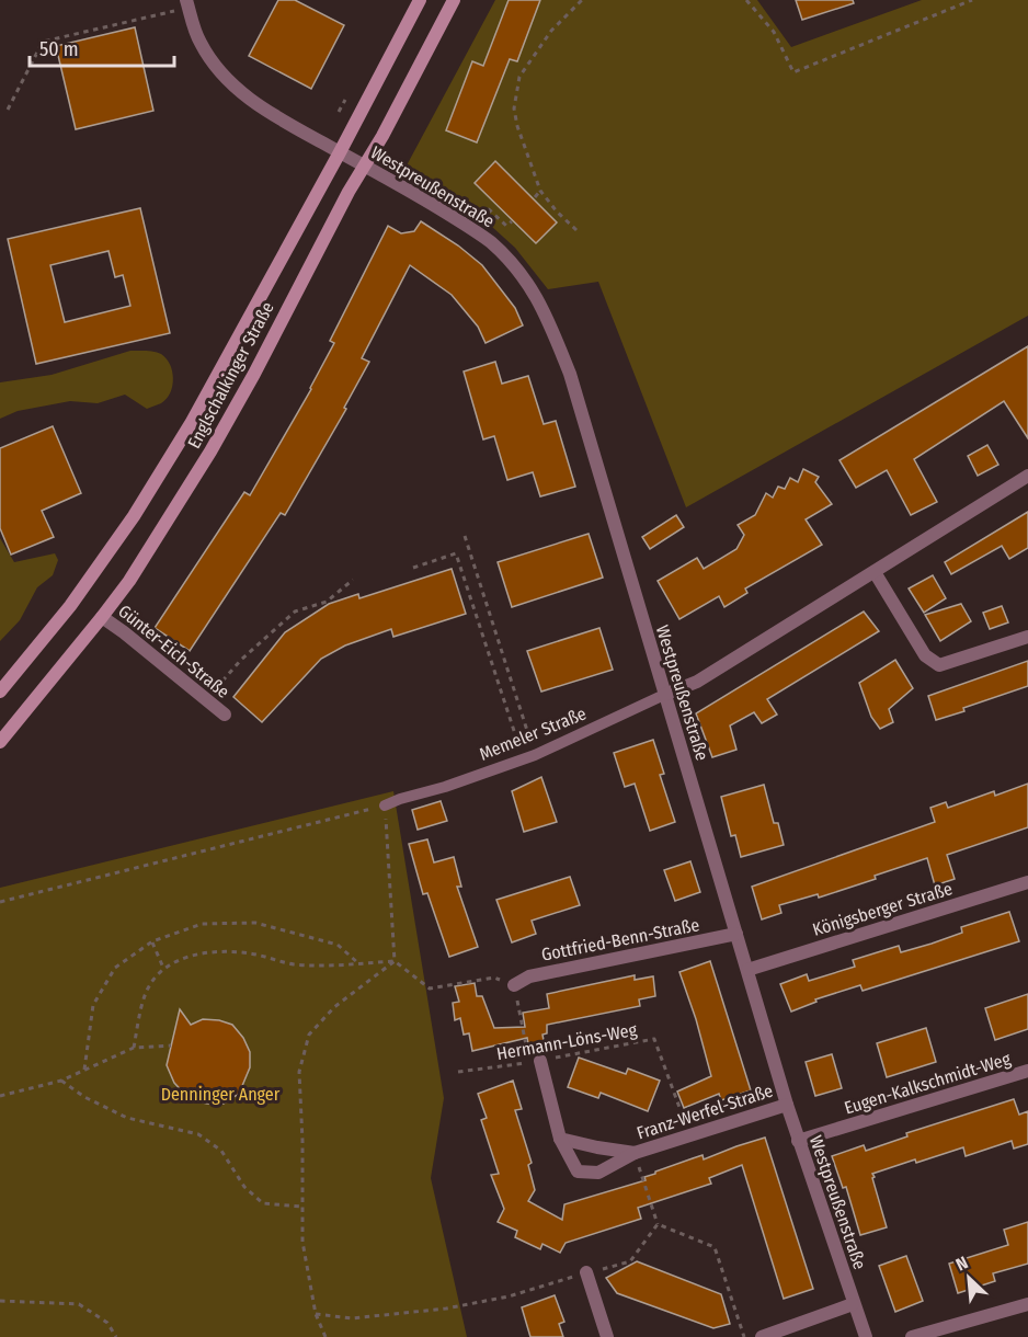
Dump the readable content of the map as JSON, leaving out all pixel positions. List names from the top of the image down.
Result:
{
  "streets": {
    "main road": ["Englschalkinger Straße"],
    "street": [
      "Westpreußenstraße",
      "Günter-Eich-Straße",
      "Memeler Straße",
      "Königsberger Straße",
      "Gottfried-Benn-Straße",
      "Eugen-Kalkschmidt-Weg",
      "Franz-Werfel-Straße"
    ],
    "path": ["Hermann-Löns-Weg"]
  },
  "crossings": [
    ["Westpreußenstraße", "Englschalkinger Straße"],
    ["Westpreußenstraße", "Memeler Straße"],
    ["Westpreußenstraße", "Königsberger Straße"],
    ["Westpreußenstraße", "Gottfried-Benn-Straße"],
    ["Westpreußenstraße", "Eugen-Kalkschmidt-Weg"],
    ["Westpreußenstraße", "Franz-Werfel-Straße"],
    ["Englschalkinger Straße", "Günter-Eich-Straße"],
    ["Hermann-Löns-Weg", "Franz-Werfel-Straße"]
  ],
  "parks": ["Denninger Anger"],
  "scale_bar": "50 m",
  "north": "top left"
}
